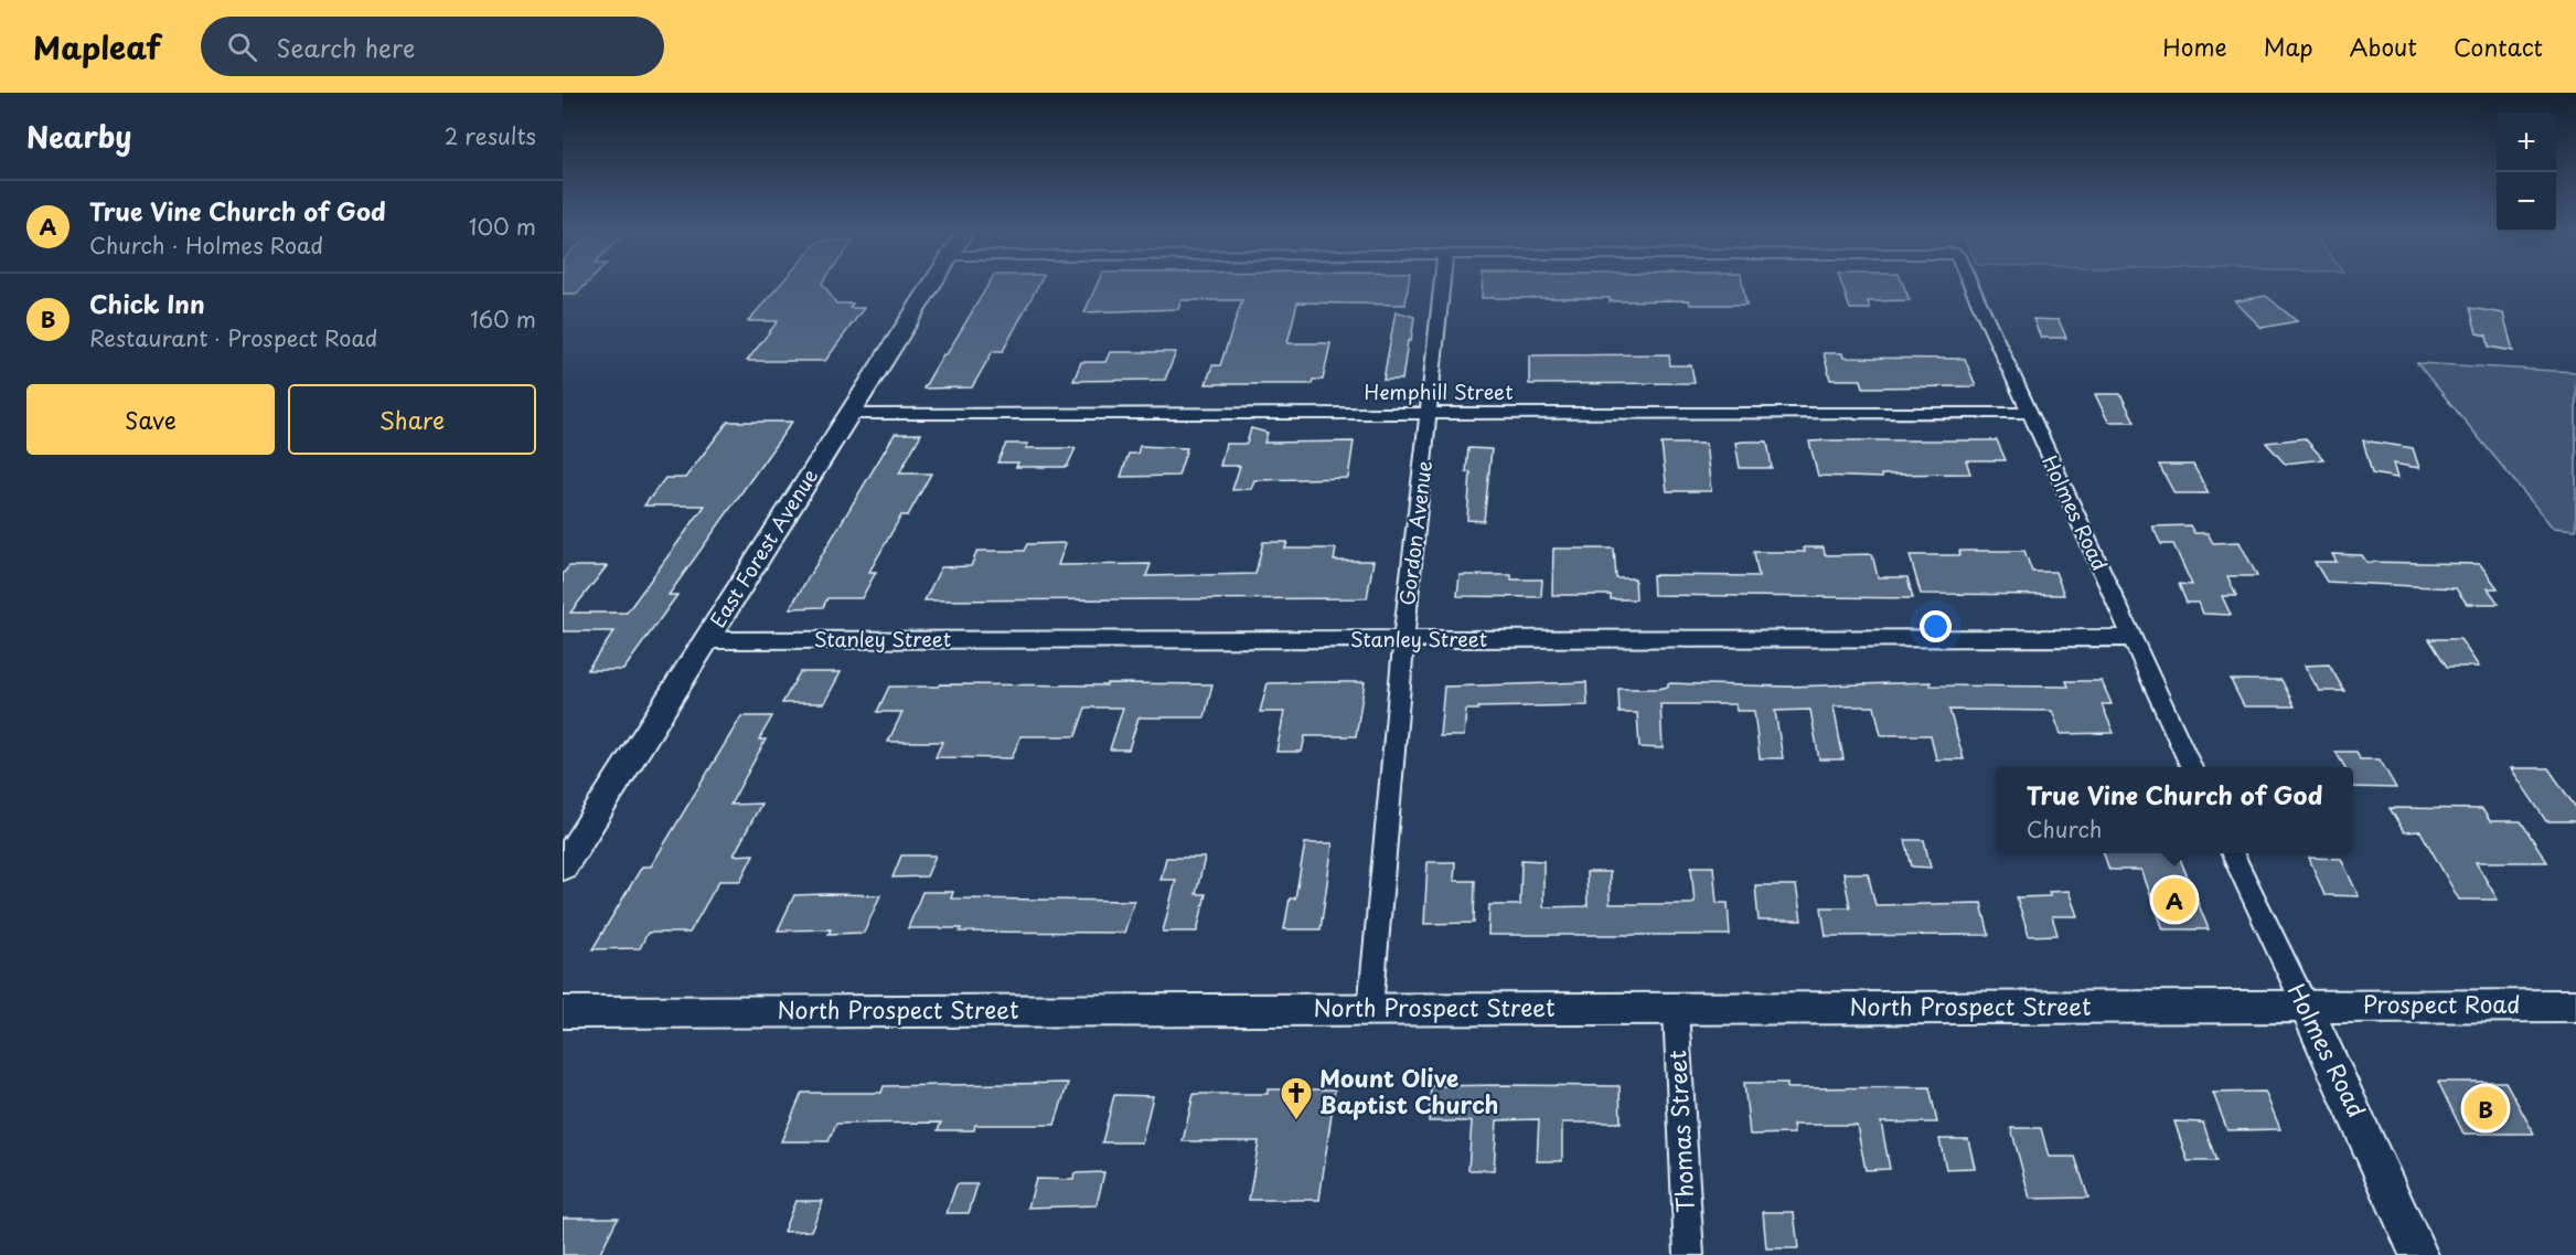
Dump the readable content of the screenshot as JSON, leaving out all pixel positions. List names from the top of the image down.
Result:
{
  "streets": {
    "main road": [
      "Holmes Road",
      "East Forest Avenue",
      "Prospect Road",
      "North Prospect Street"
    ],
    "street": [
      "Hemphill Street",
      "Gordon Avenue",
      "Stanley Street",
      "Thomas Street"
    ]
  },
  "crossings": [
    ["Hemphill Street", "Holmes Road"],
    ["Hemphill Street", "Gordon Avenue"],
    ["Hemphill Street", "East Forest Avenue"],
    ["Holmes Road", "Stanley Street"],
    ["Holmes Road", "Prospect Road"],
    ["Holmes Road", "North Prospect Street"],
    ["Gordon Avenue", "Stanley Street"],
    ["Gordon Avenue", "North Prospect Street"],
    ["East Forest Avenue", "Stanley Street"],
    ["Prospect Road", "North Prospect Street"],
    ["North Prospect Street", "Thomas Street"]
  ],
  "places": {
    "church": ["Mount Olive Baptist Church"]
  },
  "page": {
    "header": "Mapleaf",
    "search": "Search here",
    "nav": [
      "Home",
      "Map",
      "About",
      "Contact"
    ],
    "heading": ["Nearby", "2 results"],
    "map_buttons": ["+", "−"],
    "list": [
      {
        "mark": "A",
        "name": "True Vine Church of God",
        "note": "Church · Holmes Road",
        "value": "100 m"
      },
      {
        "mark": "B",
        "name": "Chick Inn",
        "note": "Restaurant · Prospect Road",
        "value": "160 m"
      }
    ],
    "buttons": ["Save", "Share"],
    "popup": ["True Vine Church of God", "Church"],
    "pins": ["A", "B"]
  }
}
